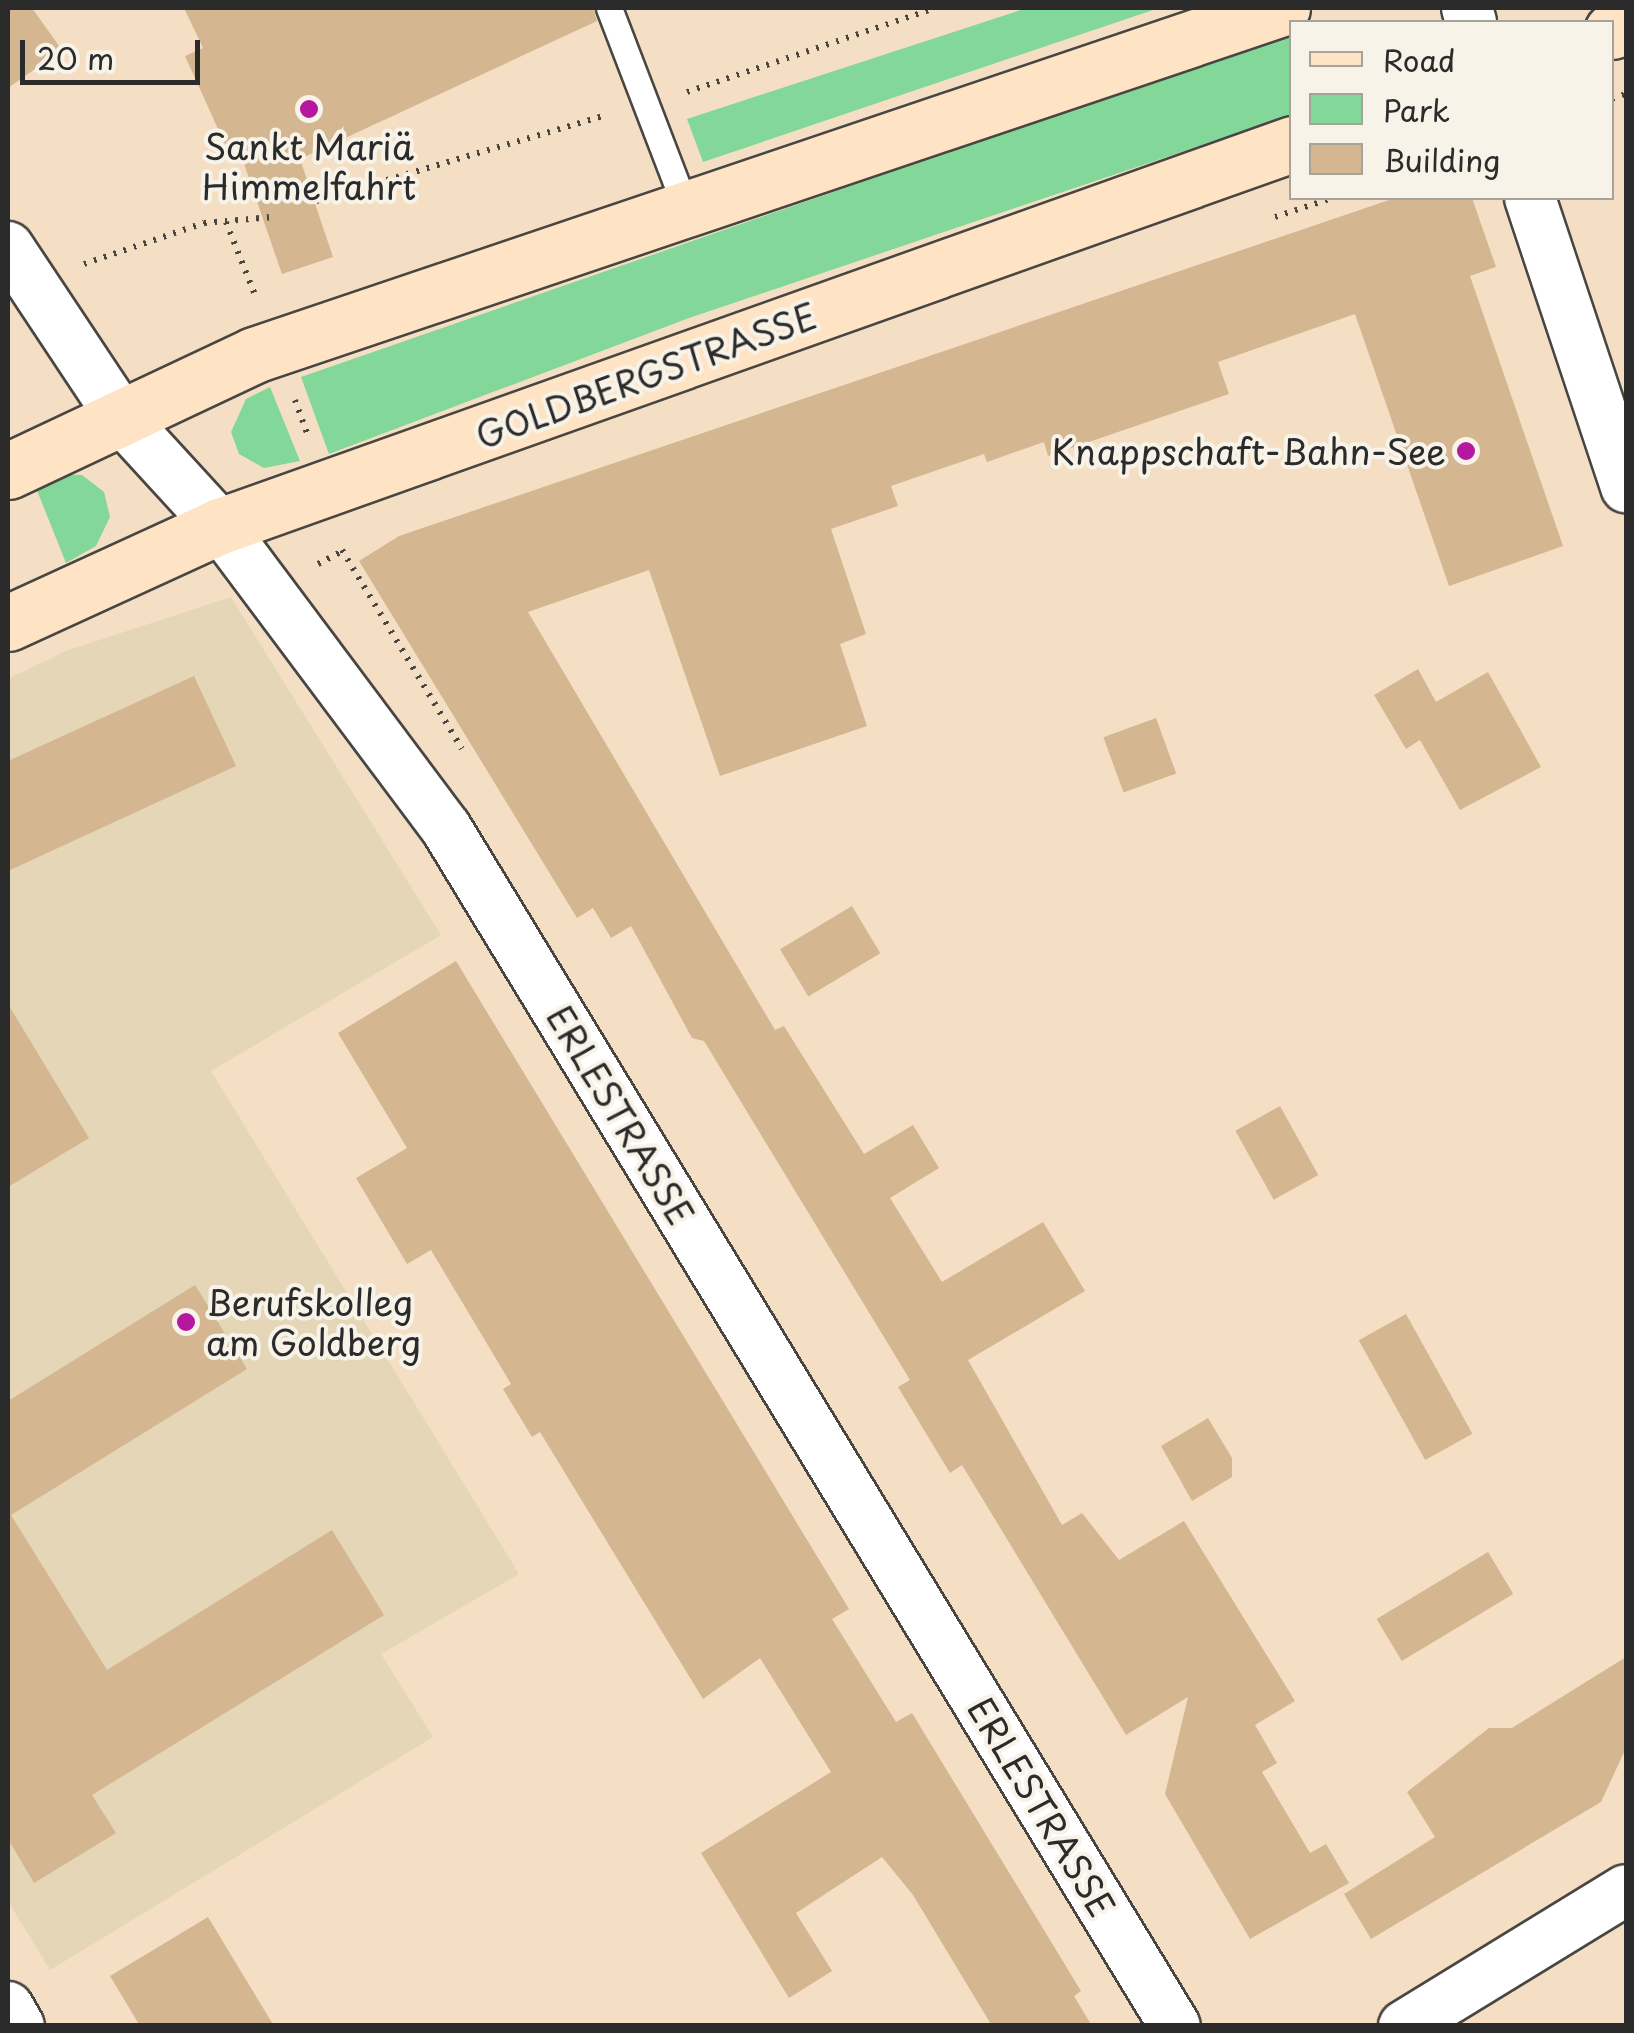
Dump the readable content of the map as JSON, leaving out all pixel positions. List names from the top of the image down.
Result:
{
  "streets": {
    "street": ["GOLDBERGSTRASSE", "ERLESTRASSE"]
  },
  "crossings": [
    ["GOLDBERGSTRASSE", "ERLESTRASSE"]
  ],
  "places": ["Sankt Mariä Himmelfahrt", "Knappschaft-Bahn-See", "Berufskolleg am Goldberg"],
  "legend": ["Road", "Park", "Building"],
  "scale_bar": "20 m"
}
